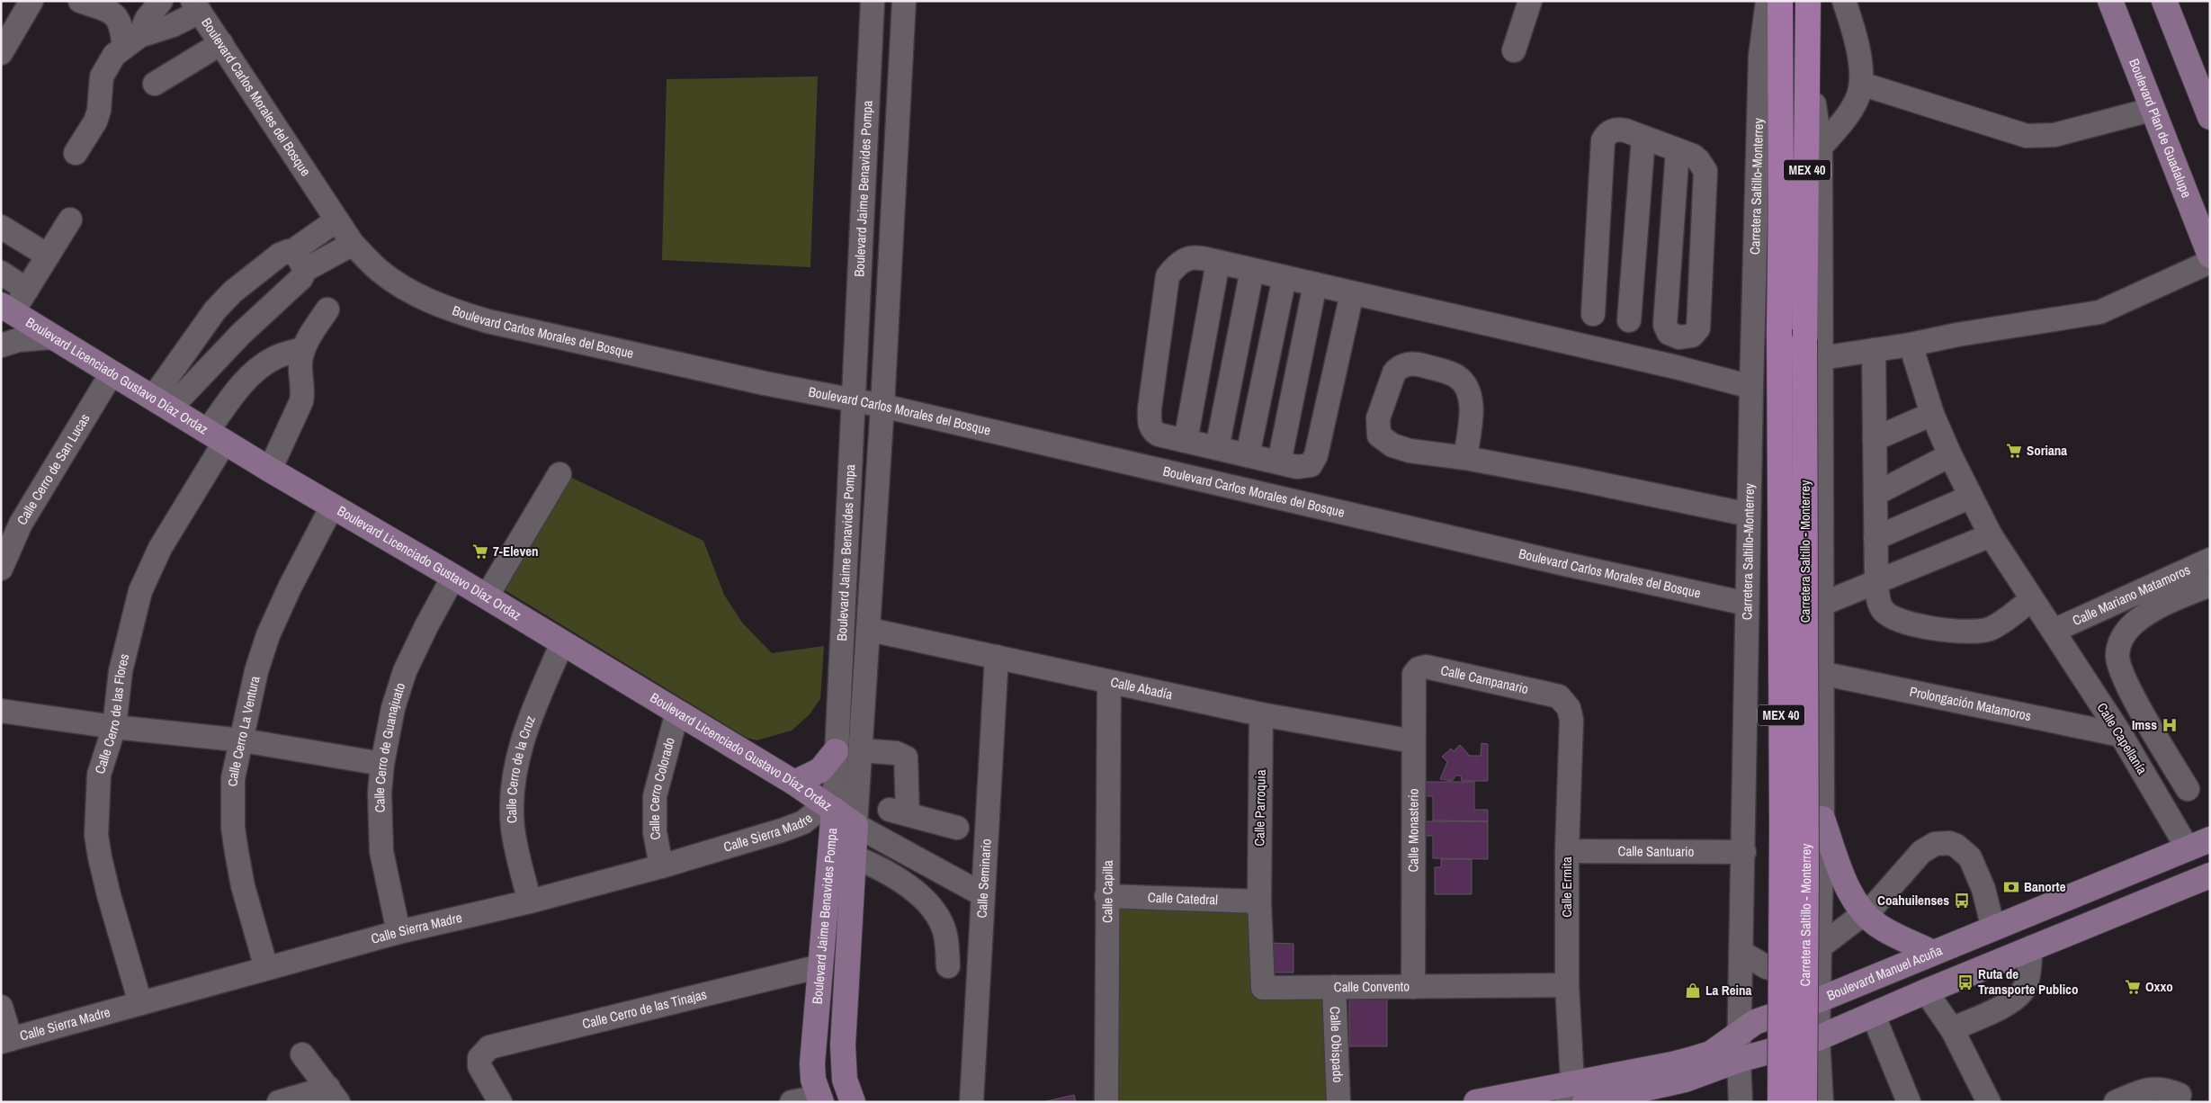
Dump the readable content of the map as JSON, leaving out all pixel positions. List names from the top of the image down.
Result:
{
  "streets": {
    "highway": ["MEX 40", "Carretera Saltillo - Monterrey"],
    "main road": [
      "Boulevard Plan de Guadalupe",
      "Boulevard Jaime Benavides Pompa",
      "Boulevard Licenciado Gustavo Díaz Ordaz",
      "Boulevard Manuel Acuña"
    ],
    "street": [
      "Boulevard Carlos Morales del Bosque",
      "Carretera Saltillo-Monterrey",
      "Calle Cerro de San Lucas",
      "Calle Mariano Matamoros",
      "Calle Campanario",
      "Calle Abadía",
      "Prolongación Matamoros",
      "Calle Cerro de las Flores",
      "Calle Cerro La Ventura",
      "Calle Capellanía",
      "Calle Cerro de Guanajuato",
      "Calle Cerro de la Cruz",
      "Calle Cerro Colorado",
      "Calle Parroquia",
      "Calle Monasterio",
      "Calle Sierra Madre",
      "Calle Santuario",
      "Calle Seminario",
      "Calle Ermita",
      "Calle Capilla",
      "Calle Catedral",
      "Calle Convento",
      "Calle Cerro de las Tinajas",
      "Calle Obispado"
    ]
  },
  "crossings": [
    ["Boulevard Carlos Morales del Bosque", "Carretera Saltillo-Monterrey"],
    ["Boulevard Carlos Morales del Bosque", "Boulevard Jaime Benavides Pompa"],
    ["Carretera Saltillo-Monterrey", "Calle Santuario"],
    ["Carretera Saltillo-Monterrey", "Boulevard Manuel Acuña"],
    ["Boulevard Jaime Benavides Pompa", "Boulevard Licenciado Gustavo Díaz Ordaz"],
    ["Boulevard Jaime Benavides Pompa", "Calle Abadía"],
    ["Boulevard Jaime Benavides Pompa", "Calle Sierra Madre"],
    ["Boulevard Jaime Benavides Pompa", "Calle Cerro de las Tinajas"],
    ["Boulevard Licenciado Gustavo Díaz Ordaz", "Calle Cerro de San Lucas"],
    ["Boulevard Licenciado Gustavo Díaz Ordaz", "Calle Cerro de las Flores"],
    ["Boulevard Licenciado Gustavo Díaz Ordaz", "Calle Cerro La Ventura"],
    ["Boulevard Licenciado Gustavo Díaz Ordaz", "Calle Cerro de Guanajuato"],
    ["Boulevard Licenciado Gustavo Díaz Ordaz", "Calle Cerro de la Cruz"],
    ["Boulevard Licenciado Gustavo Díaz Ordaz", "Calle Cerro Colorado"],
    ["Boulevard Licenciado Gustavo Díaz Ordaz", "Calle Sierra Madre"],
    ["Calle Mariano Matamoros", "Calle Capellanía"],
    ["Calle Campanario", "Calle Monasterio"],
    ["Calle Campanario", "Calle Ermita"],
    ["Calle Abadía", "Calle Parroquia"],
    ["Calle Abadía", "Calle Monasterio"],
    ["Calle Abadía", "Calle Seminario"],
    ["Calle Abadía", "Calle Capilla"],
    ["Prolongación Matamoros", "Calle Capellanía"],
    ["Calle Cerro de las Flores", "Calle Sierra Madre"],
    ["Calle Cerro La Ventura", "Calle Sierra Madre"],
    ["Calle Capellanía", "Boulevard Manuel Acuña"],
    ["Calle Cerro de Guanajuato", "Calle Sierra Madre"],
    ["Calle Cerro de la Cruz", "Calle Sierra Madre"],
    ["Calle Cerro Colorado", "Calle Sierra Madre"],
    ["Calle Parroquia", "Calle Catedral"],
    ["Calle Parroquia", "Calle Convento"],
    ["Calle Monasterio", "Calle Convento"],
    ["Calle Santuario", "Calle Ermita"],
    ["Calle Ermita", "Boulevard Manuel Acuña"],
    ["Calle Ermita", "Calle Convento"],
    ["Calle Capilla", "Calle Catedral"],
    ["Calle Catedral", "Calle Convento"],
    ["Calle Convento", "Calle Obispado"]
  ],
  "places": {
    "supermarket": ["Soriana", "7-Eleven", "Oxxo"],
    "hospital": ["Imss"],
    "bank": ["Banorte"],
    "bus stop": ["Coahuilenses", "Ruta de Transporte Publico"],
    "shop": ["La Reina"]
  }
}
